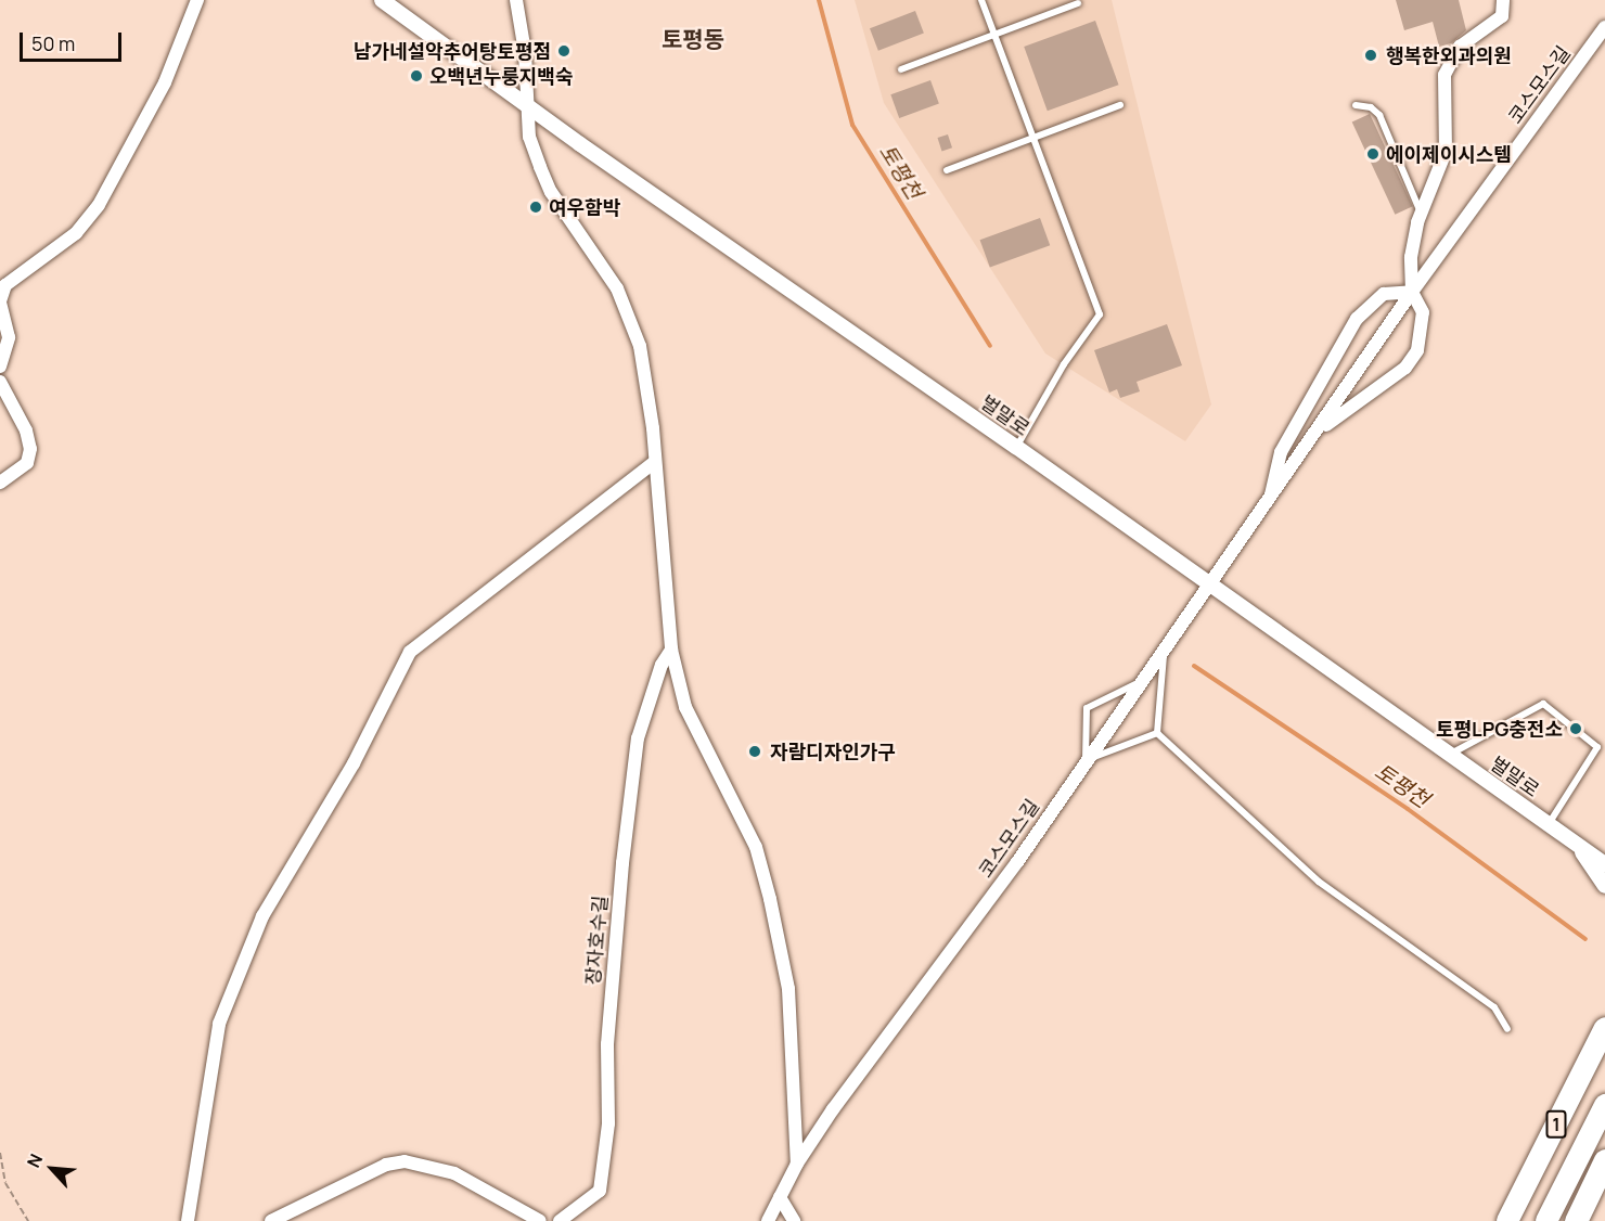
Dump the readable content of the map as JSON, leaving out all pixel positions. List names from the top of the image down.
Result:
{
  "streets": {
    "highway": ["1"],
    "street": ["코스모스길", "벌말로", "장자호수길"]
  },
  "crossings": [
    ["코스모스길", "벌말로"]
  ],
  "districts": ["토평동"],
  "water": ["토평천"],
  "places": [
    "남가네설악추어탕토평점",
    "행복한외과의원",
    "오백년누룽지백숙",
    "에이제이시스템",
    "여우함박",
    "토평LPG충전소",
    "자람디자인가구"
  ],
  "scale_bar": "50 m",
  "north": "top left"
}
